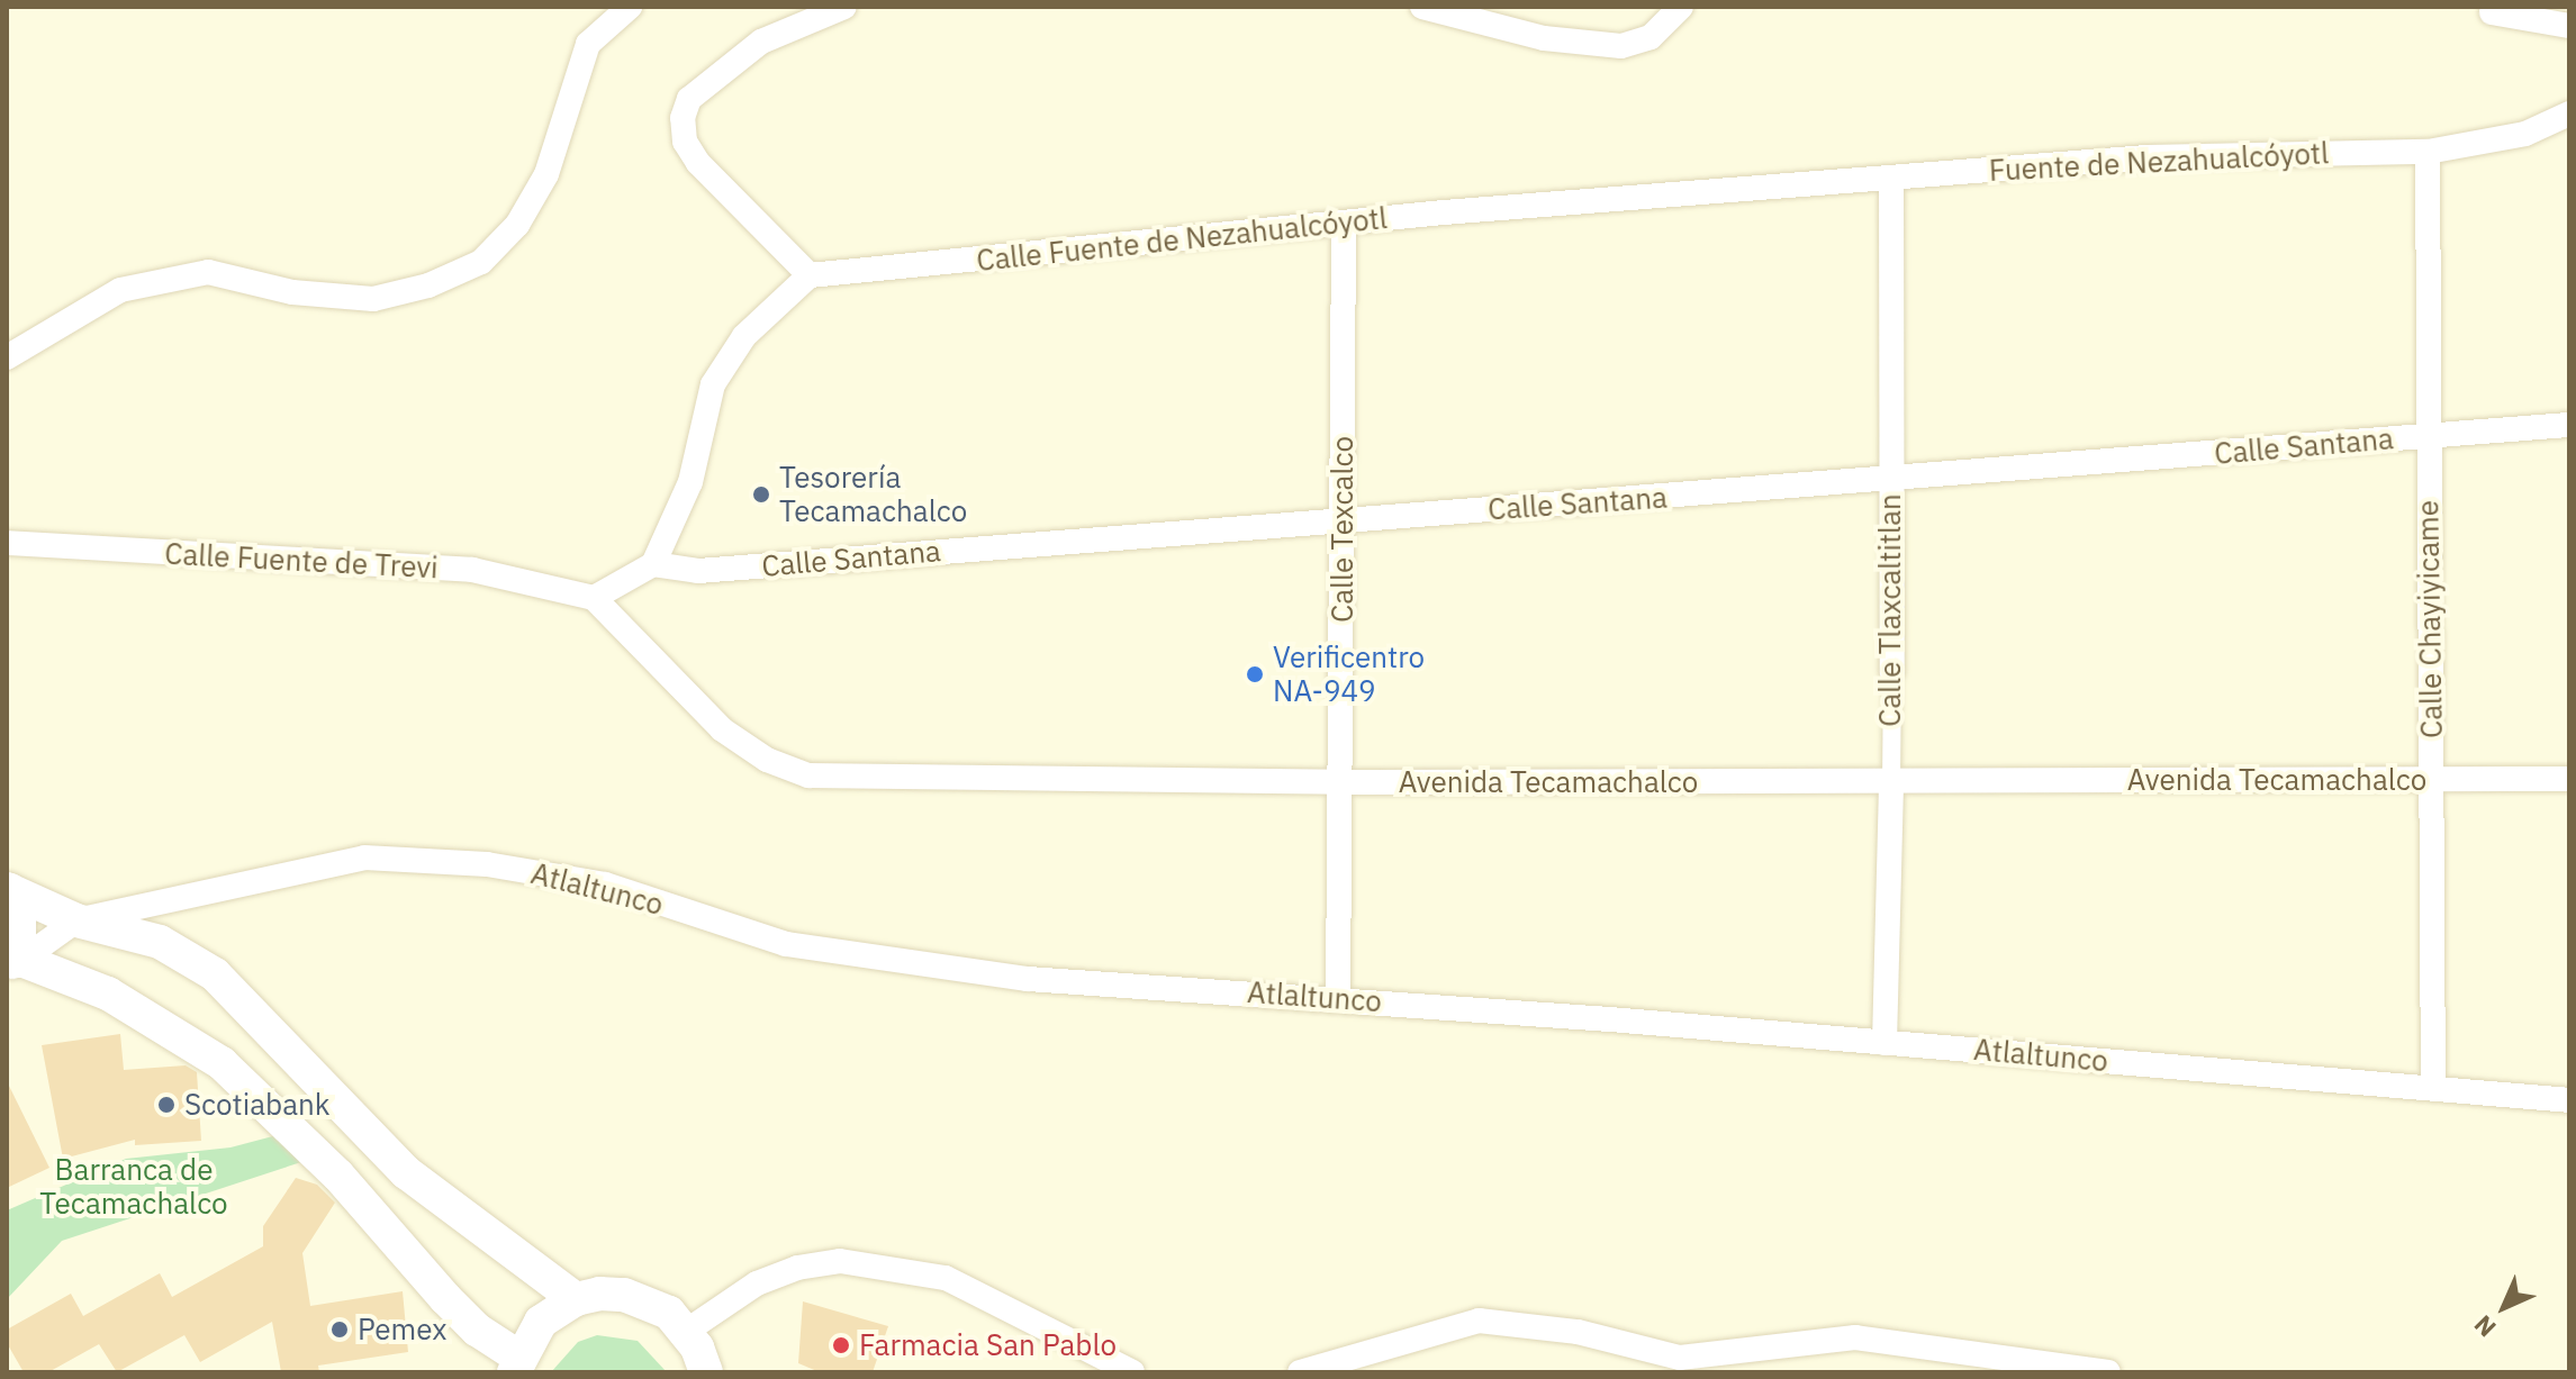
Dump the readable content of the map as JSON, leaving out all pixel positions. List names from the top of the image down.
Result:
{
  "streets": {
    "street": [
      "Fuente de Nezahualcóyotl",
      "Calle Fuente de Nezahualcóyotl",
      "Calle Santana",
      "Calle Texcalco",
      "Calle Fuente de Trevi",
      "Calle Tlaxcaltitlan",
      "Calle Chayiyicame",
      "Avenida Tecamachalco",
      "Atlaltunco"
    ]
  },
  "crossings": [
    ["Fuente de Nezahualcóyotl", "Calle Fuente de Nezahualcóyotl"],
    ["Fuente de Nezahualcóyotl", "Calle Tlaxcaltitlan"],
    ["Fuente de Nezahualcóyotl", "Calle Chayiyicame"],
    ["Calle Fuente de Nezahualcóyotl", "Calle Texcalco"],
    ["Calle Fuente de Nezahualcóyotl", "Calle Tlaxcaltitlan"],
    ["Calle Santana", "Calle Texcalco"],
    ["Calle Santana", "Calle Tlaxcaltitlan"],
    ["Calle Santana", "Calle Chayiyicame"],
    ["Calle Texcalco", "Avenida Tecamachalco"],
    ["Calle Texcalco", "Atlaltunco"],
    ["Calle Fuente de Trevi", "Avenida Tecamachalco"],
    ["Calle Tlaxcaltitlan", "Avenida Tecamachalco"],
    ["Calle Tlaxcaltitlan", "Atlaltunco"],
    ["Calle Chayiyicame", "Avenida Tecamachalco"],
    ["Calle Chayiyicame", "Atlaltunco"]
  ],
  "parks": ["Barranca de Tecamachalco"],
  "places": [
    "Tesorería Tecamachalco",
    "Verificentro NA-949",
    "Scotiabank",
    "Pemex",
    "Farmacia San Pablo"
  ],
  "north": "bottom left"
}
